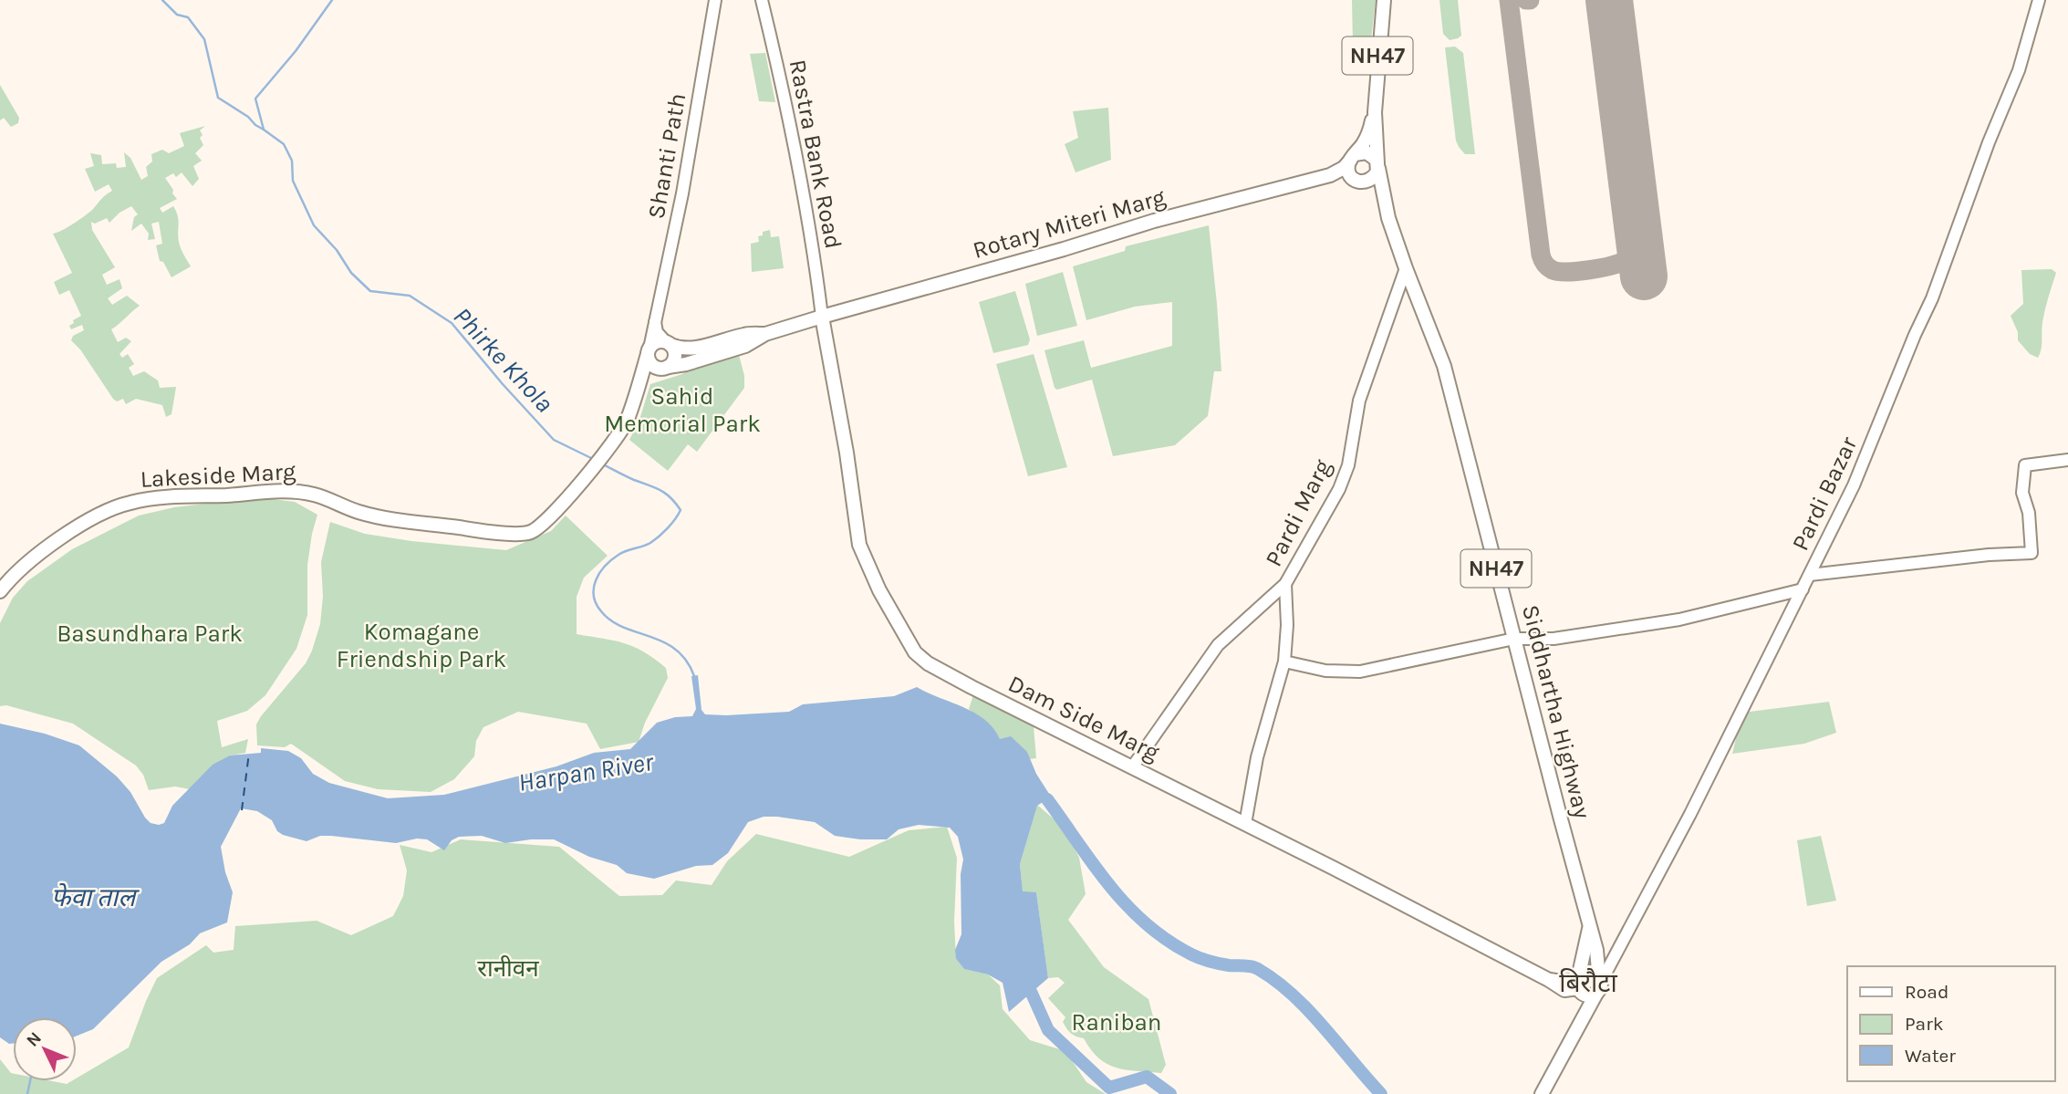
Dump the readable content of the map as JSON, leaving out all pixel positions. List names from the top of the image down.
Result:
{
  "streets": {
    "main road": [
      "NH47",
      "Rastra Bank Road",
      "Shanti Path",
      "Rotary Miteri Marg",
      "Lakeside Marg",
      "Pardi Bazar",
      "Pardi Marg",
      "Siddhartha Highway",
      "Dam Side Marg"
    ]
  },
  "crossings": [
    ["NH47", "Pardi Bazar"],
    ["NH47", "Siddhartha Highway"],
    ["NH47", "Dam Side Marg"],
    ["Rastra Bank Road", "Rotary Miteri Marg"],
    ["Rastra Bank Road", "Dam Side Marg"],
    ["Shanti Path", "Lakeside Marg"],
    ["Rotary Miteri Marg", "Dam Side Marg"],
    ["Pardi Bazar", "Siddhartha Highway"],
    ["Pardi Marg", "Siddhartha Highway"],
    ["Pardi Marg", "Dam Side Marg"]
  ],
  "districts": ["बिरौटा"],
  "water": ["Phirke Khola", "Harpan River", "फेवा ताल"],
  "parks": [
    "Sahid Memorial Park",
    "Komagane Friendship Park",
    "Basundhara Park",
    "रानीवन",
    "Raniban"
  ],
  "legend": ["Road", "Park", "Water"],
  "north": "top left"
}
